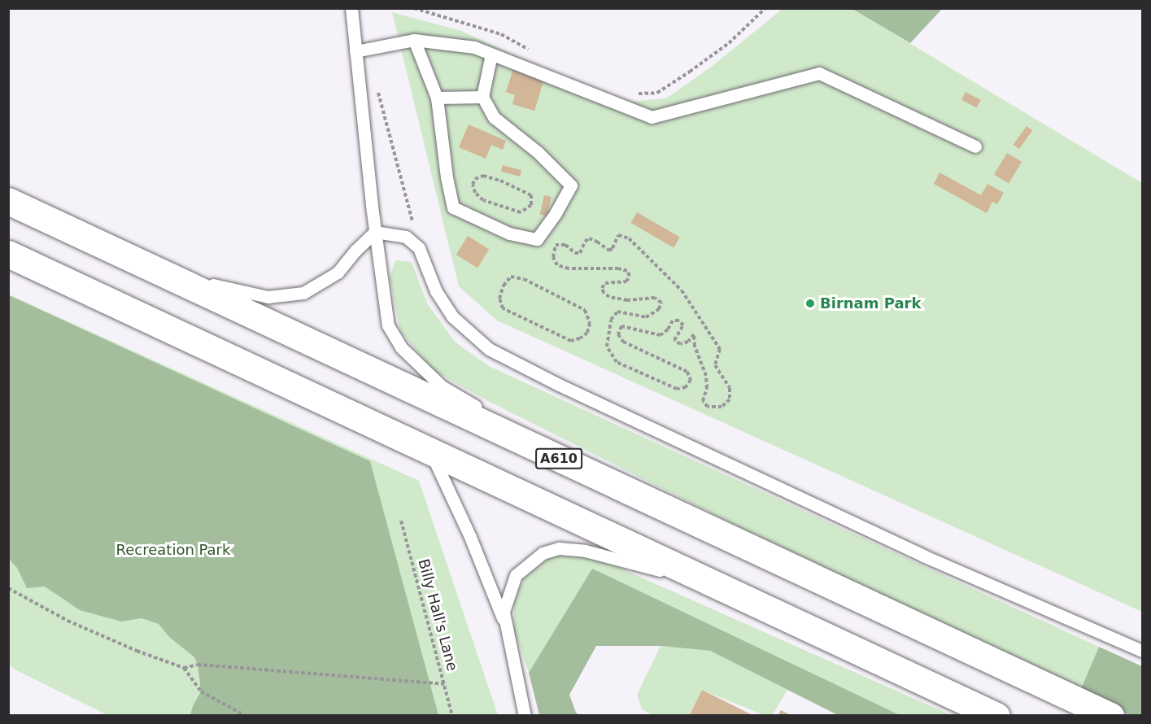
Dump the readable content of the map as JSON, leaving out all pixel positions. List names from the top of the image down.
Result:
{
  "streets": {
    "highway": ["A610"],
    "path": ["Billy Hall's Lane"]
  },
  "parks": ["Recreation Park"],
  "places": ["Birnam Park"]
}
